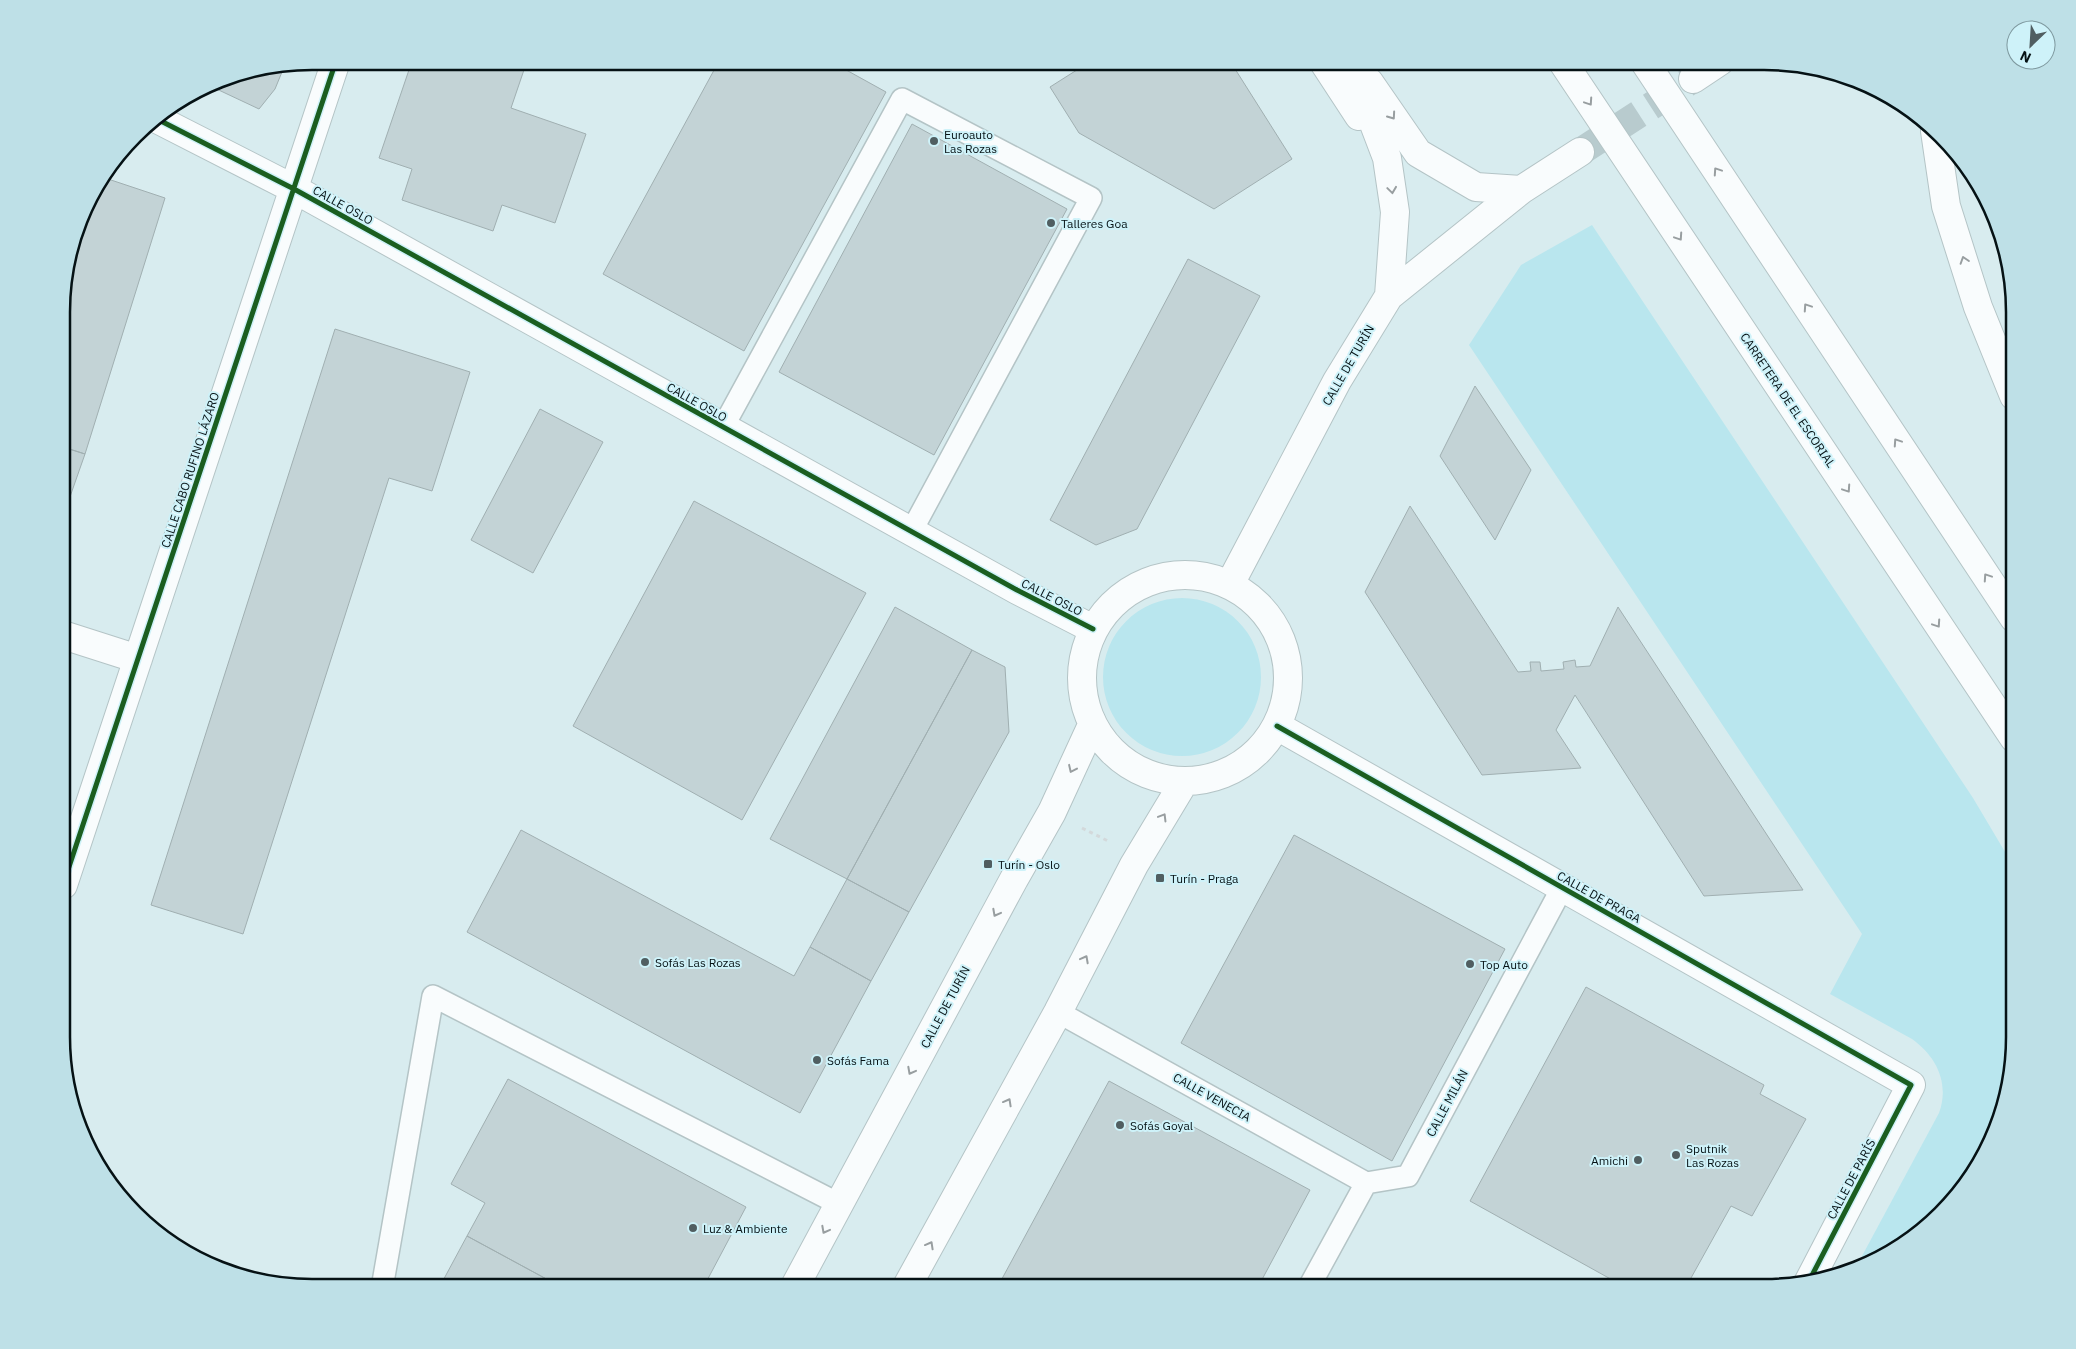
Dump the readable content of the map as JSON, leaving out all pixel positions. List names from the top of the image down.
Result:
{
  "streets": {
    "main road": [
      "CALLE OSLO",
      "CALLE DE TURÍN",
      "CARRETERA DE EL ESCORIAL",
      "CALLE CABO RUFINO LÁZARO",
      "CALLE DE PRAGA",
      "CALLE DE PARÍS"
    ],
    "lane": ["CALLE VENECIA", "CALLE MILÁN"]
  },
  "crossings": [
    ["CALLE OSLO", "CALLE CABO RUFINO LÁZARO"],
    ["CALLE DE PRAGA", "CALLE MILÁN"],
    ["CALLE DE PRAGA", "CALLE DE PARÍS"],
    ["CALLE VENECIA", "CALLE MILÁN"]
  ],
  "places": {
    "other": [
      "Euroauto Las Rozas",
      "Talleres Goa",
      "Sofás Las Rozas",
      "Top Auto",
      "Sofás Fama",
      "Sofás Goyal",
      "Sputnik Las Rozas",
      "Amichi",
      "Luz & Ambiente"
    ],
    "transit": ["Turín - Oslo", "Turín - Praga"]
  },
  "north": "bottom left"
}
